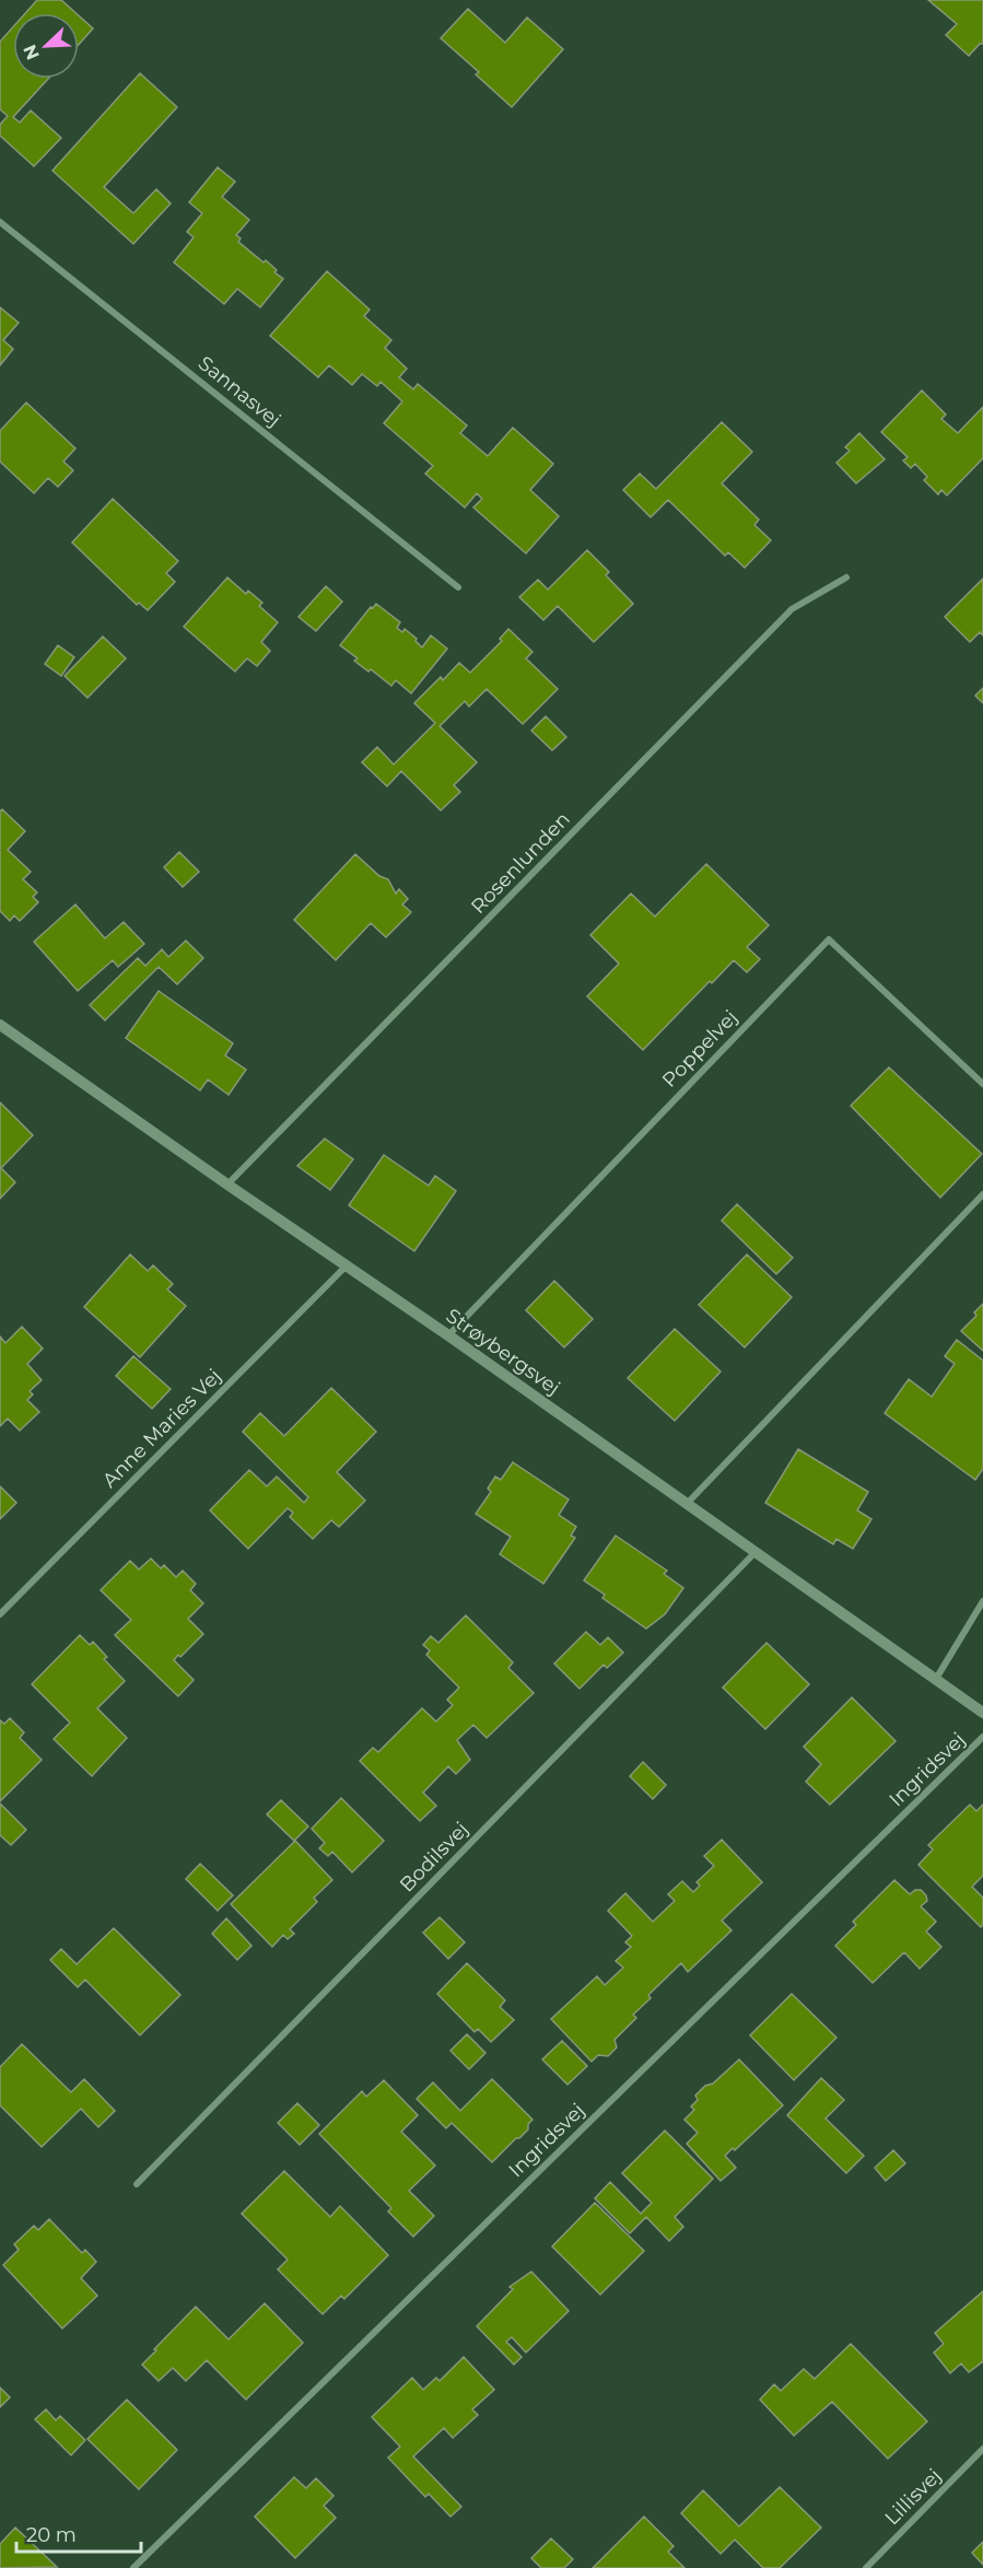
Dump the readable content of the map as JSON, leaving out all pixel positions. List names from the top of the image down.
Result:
{
  "streets": {
    "street": [
      "Sannasvej",
      "Rosenlunden",
      "Poppelvej",
      "Strøybergsvej",
      "Anne Maries Vej",
      "Ingridsvej",
      "Bodilsvej",
      "Lillisvej"
    ]
  },
  "crossings": [
    ["Rosenlunden", "Strøybergsvej"],
    ["Poppelvej", "Strøybergsvej"],
    ["Strøybergsvej", "Anne Maries Vej"],
    ["Strøybergsvej", "Bodilsvej"]
  ],
  "scale_bar": "20 m",
  "north": "bottom left"
}
